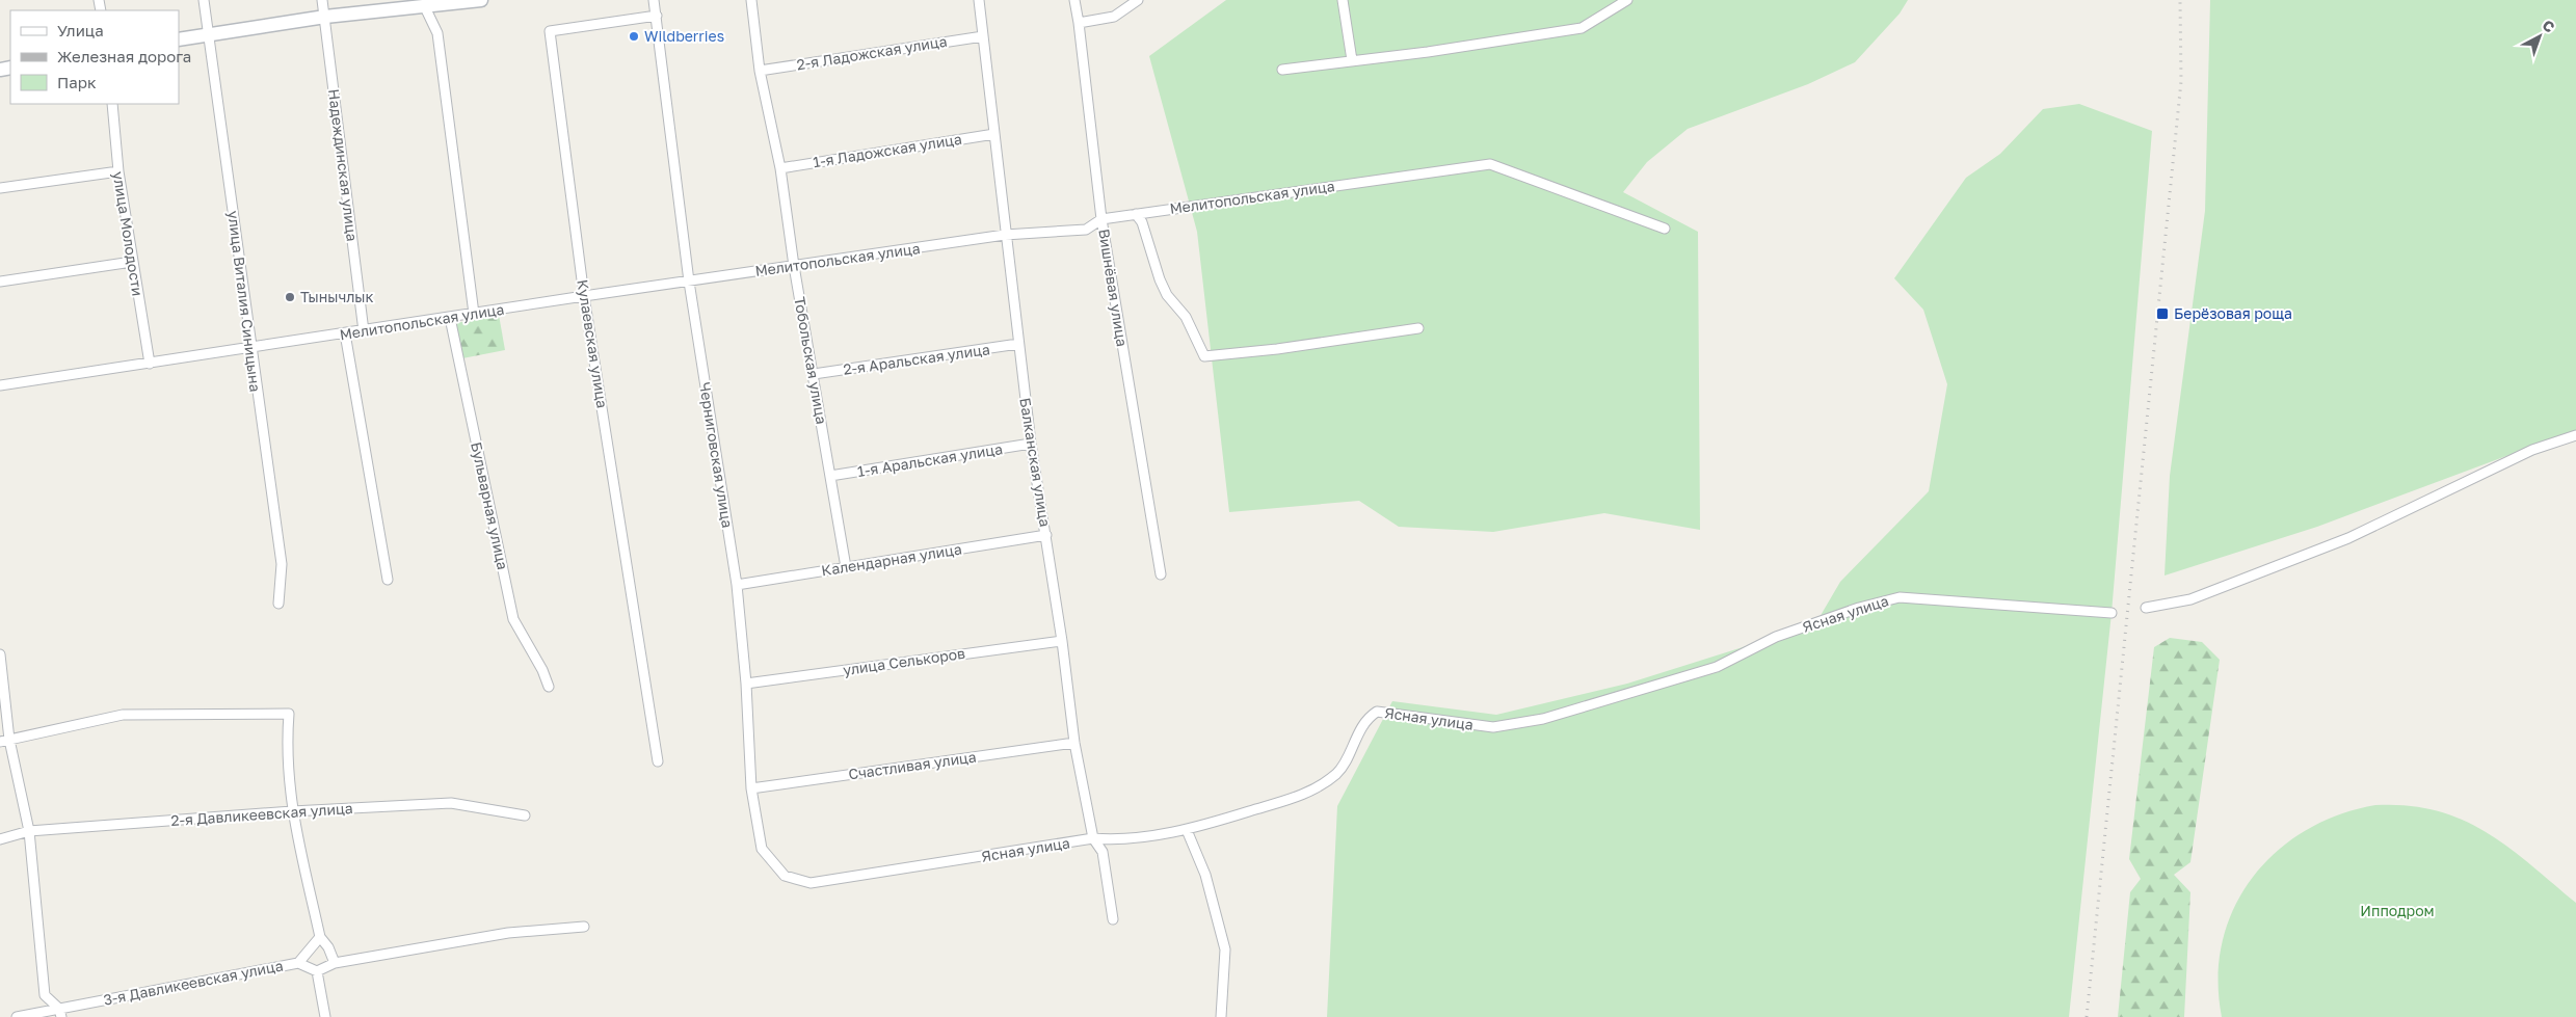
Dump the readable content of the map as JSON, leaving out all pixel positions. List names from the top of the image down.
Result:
{
  "streets": {
    "street": [
      "2-я Ладожская улица",
      "1-я Ладожская улица",
      "Надеждинская улица",
      "Мелитопольская улица",
      "улица Молодости",
      "Вишнёвая улица",
      "улица Виталия Синицына",
      "Кулаевская улица",
      "2-я Аральская улица",
      "Тобольская улица",
      "Черниговская улица",
      "1-я Аральская улица",
      "Балканская улица",
      "Бульварная улица",
      "Календарная улица",
      "Ясная улица",
      "улица Селькоров",
      "Счастливая улица",
      "2-я Давликеевская улица",
      "3-я Давликеевская улица"
    ]
  },
  "crossings": [
    ["2-я Ладожская улица", "Тобольская улица"],
    ["2-я Ладожская улица", "Балканская улица"],
    ["1-я Ладожская улица", "Тобольская улица"],
    ["1-я Ладожская улица", "Балканская улица"],
    ["Надеждинская улица", "Мелитопольская улица"],
    ["Мелитопольская улица", "улица Молодости"],
    ["Мелитопольская улица", "Вишнёвая улица"],
    ["Мелитопольская улица", "улица Виталия Синицына"],
    ["Мелитопольская улица", "Кулаевская улица"],
    ["Мелитопольская улица", "Тобольская улица"],
    ["Мелитопольская улица", "Черниговская улица"],
    ["Мелитопольская улица", "Балканская улица"],
    ["Мелитопольская улица", "Бульварная улица"],
    ["Кулаевская улица", "Черниговская улица"],
    ["2-я Аральская улица", "Тобольская улица"],
    ["2-я Аральская улица", "Балканская улица"],
    ["Тобольская улица", "1-я Аральская улица"],
    ["Тобольская улица", "Календарная улица"],
    ["Черниговская улица", "Календарная улица"],
    ["Черниговская улица", "Ясная улица"],
    ["Черниговская улица", "улица Селькоров"],
    ["Черниговская улица", "Счастливая улица"],
    ["1-я Аральская улица", "Балканская улица"],
    ["Балканская улица", "Календарная улица"],
    ["Балканская улица", "Ясная улица"],
    ["Балканская улица", "улица Селькоров"],
    ["Балканская улица", "Счастливая улица"]
  ],
  "parks": ["Ипподром"],
  "places": {
    "other": ["Wildberries", "Тынычлык"],
    "transit": ["Берёзовая роща"]
  },
  "legend": ["Улица", "Железная дорога", "Парк"],
  "north": "top right"
}
